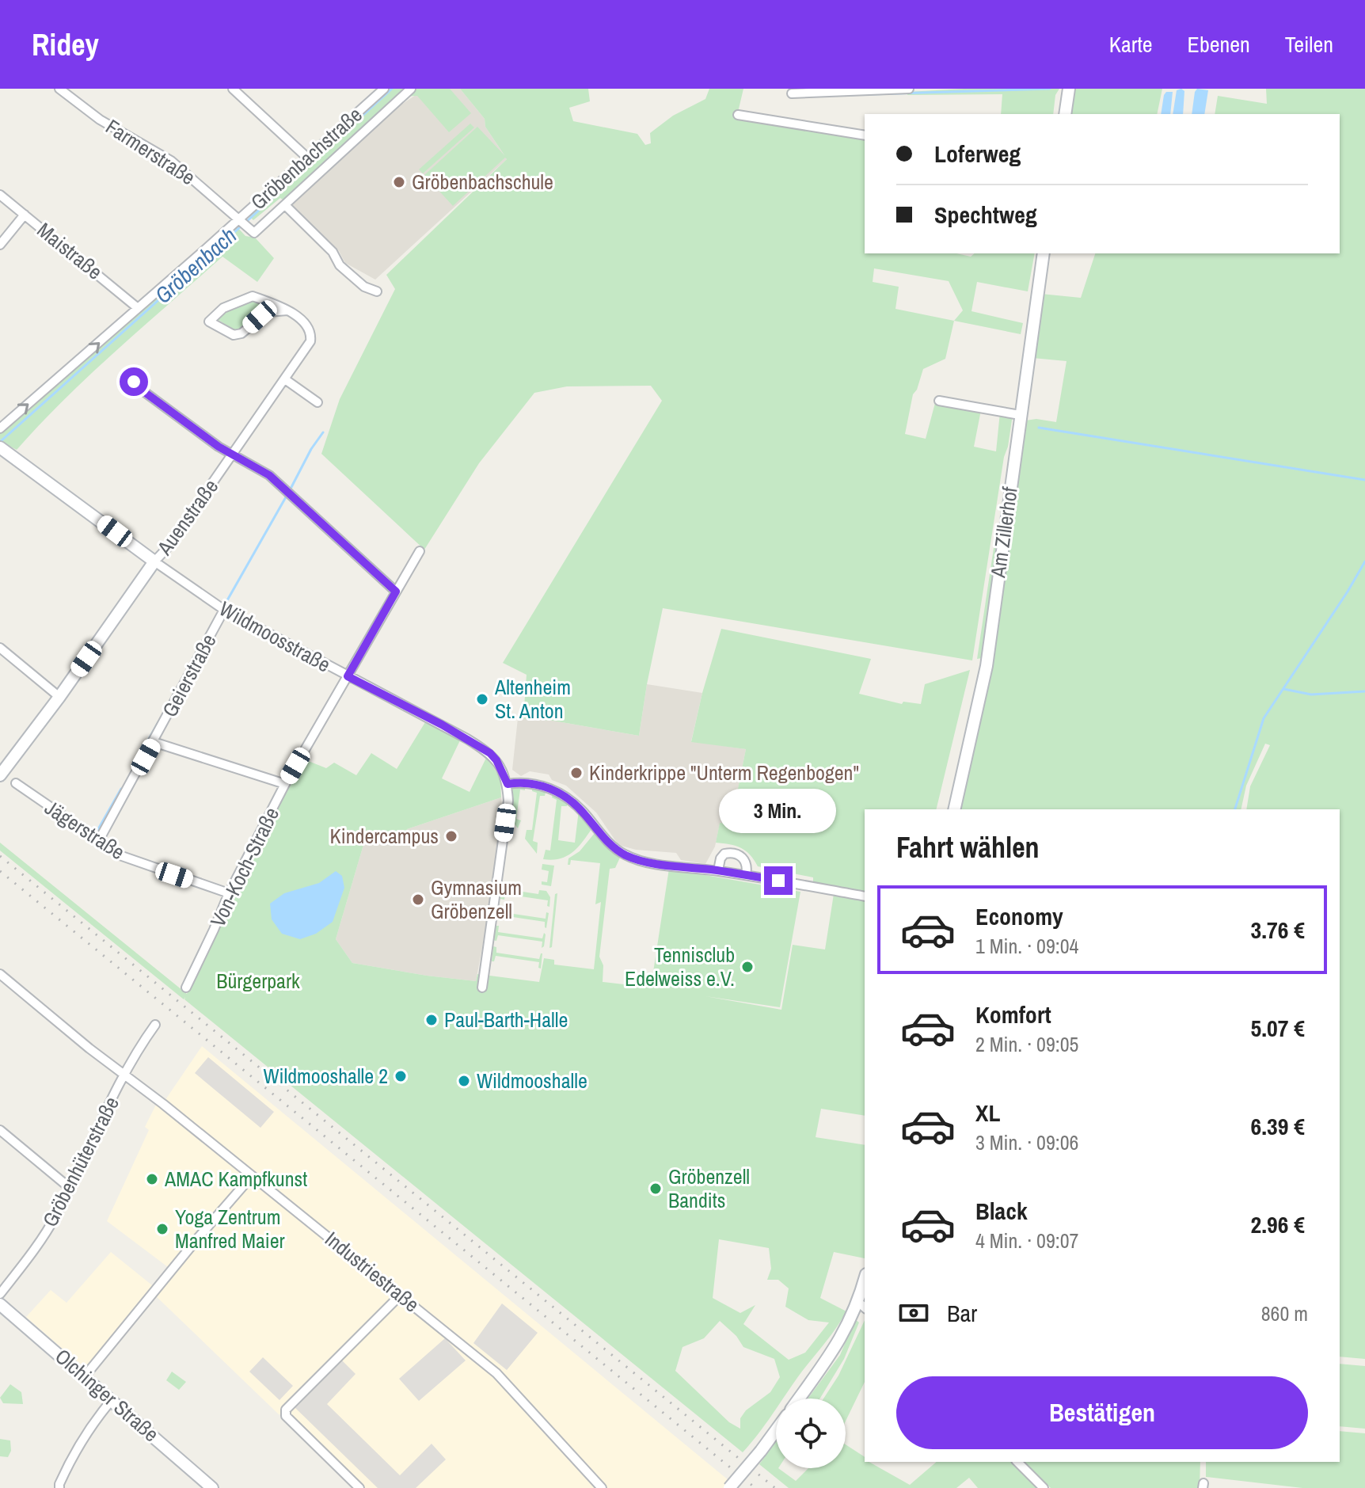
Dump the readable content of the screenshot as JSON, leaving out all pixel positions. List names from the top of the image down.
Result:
{
  "streets": {
    "street": [
      "Farmerstraße",
      "Gröbenbachstraße",
      "Maistraße",
      "Auenstraße",
      "Am Zillerhof",
      "Wildmoosstraße",
      "Geierstraße",
      "Jägerstraße",
      "Von-Koch-Straße",
      "Gröbenhüterstraße",
      "Industriestraße",
      "Olchinger Straße"
    ]
  },
  "crossings": [
    ["Farmerstraße", "Gröbenbachstraße"],
    ["Gröbenbachstraße", "Maistraße"],
    ["Auenstraße", "Wildmoosstraße"],
    ["Wildmoosstraße", "Geierstraße"],
    ["Wildmoosstraße", "Von-Koch-Straße"],
    ["Geierstraße", "Jägerstraße"],
    ["Jägerstraße", "Von-Koch-Straße"],
    ["Gröbenhüterstraße", "Industriestraße"]
  ],
  "one_way": ["Gröbenbachstraße"],
  "water": ["Gröbenbach"],
  "parks": ["Bürgerpark"],
  "places": [
    "Gröbenbachschule",
    "Altenheim St. Anton",
    "Kinderkrippe \"Unterm Regenbogen\"",
    "Kindercampus",
    "Gymnasium Gröbenzell",
    "Tennisclub Edelweiss e.V.",
    "Paul-Barth-Halle",
    "Wildmooshalle 2",
    "Wildmooshalle",
    "AMAC Kampfkunst",
    "Gröbenzell Bandits",
    "Yoga Zentrum Manfred Maier"
  ],
  "page": {
    "header": "Ridey",
    "nav": ["Karte", "Ebenen", "Teilen"],
    "banner": ["Loferweg", "Spechtweg"],
    "bubble": "3 Min.",
    "heading": "Fahrt wählen",
    "list": [
      {
        "name": "Economy",
        "note": "1 Min. · 09:04",
        "value": "3.76 €"
      },
      {
        "name": "Komfort",
        "note": "2 Min. · 09:05",
        "value": "5.07 €"
      },
      {
        "name": "XL",
        "note": "3 Min. · 09:06",
        "value": "6.39 €"
      },
      {
        "name": "Black",
        "note": "4 Min. · 09:07",
        "value": "2.96 €"
      }
    ],
    "pay": ["Bar", "860 m"],
    "buttons": "Bestätigen"
  }
}
